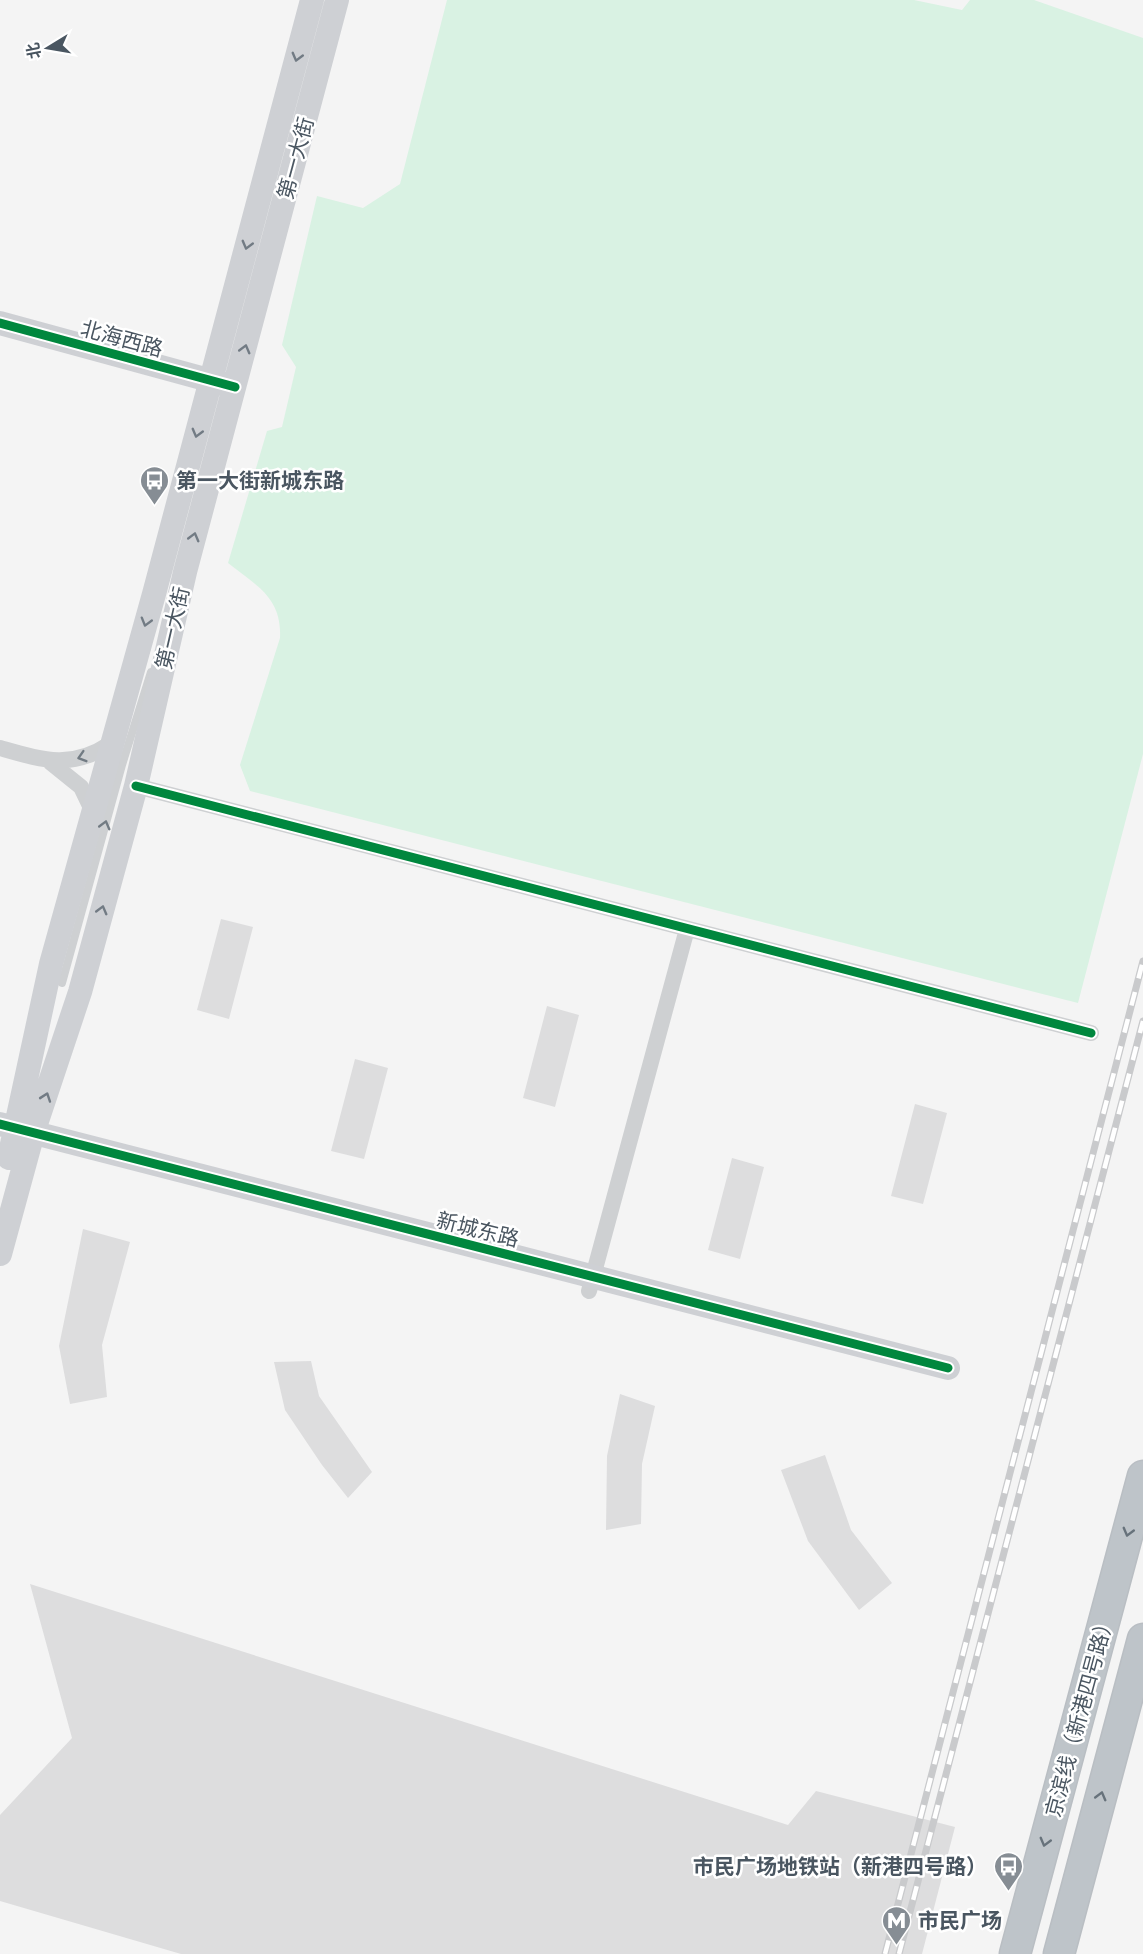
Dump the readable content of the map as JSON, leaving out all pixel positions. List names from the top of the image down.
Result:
{
  "streets": {
    "highway": ["京滨线（新港四号路）"],
    "main road": ["第一大街", "北海西路", "新城东路"]
  },
  "crossings": [
    ["第一大街", "北海西路"],
    ["第一大街", "新城东路"]
  ],
  "places": {
    "bus stop": ["第一大街新城东路", "市民广场地铁站（新港四号路）"],
    "metro station": ["市民广场"]
  },
  "north": "left"
}
